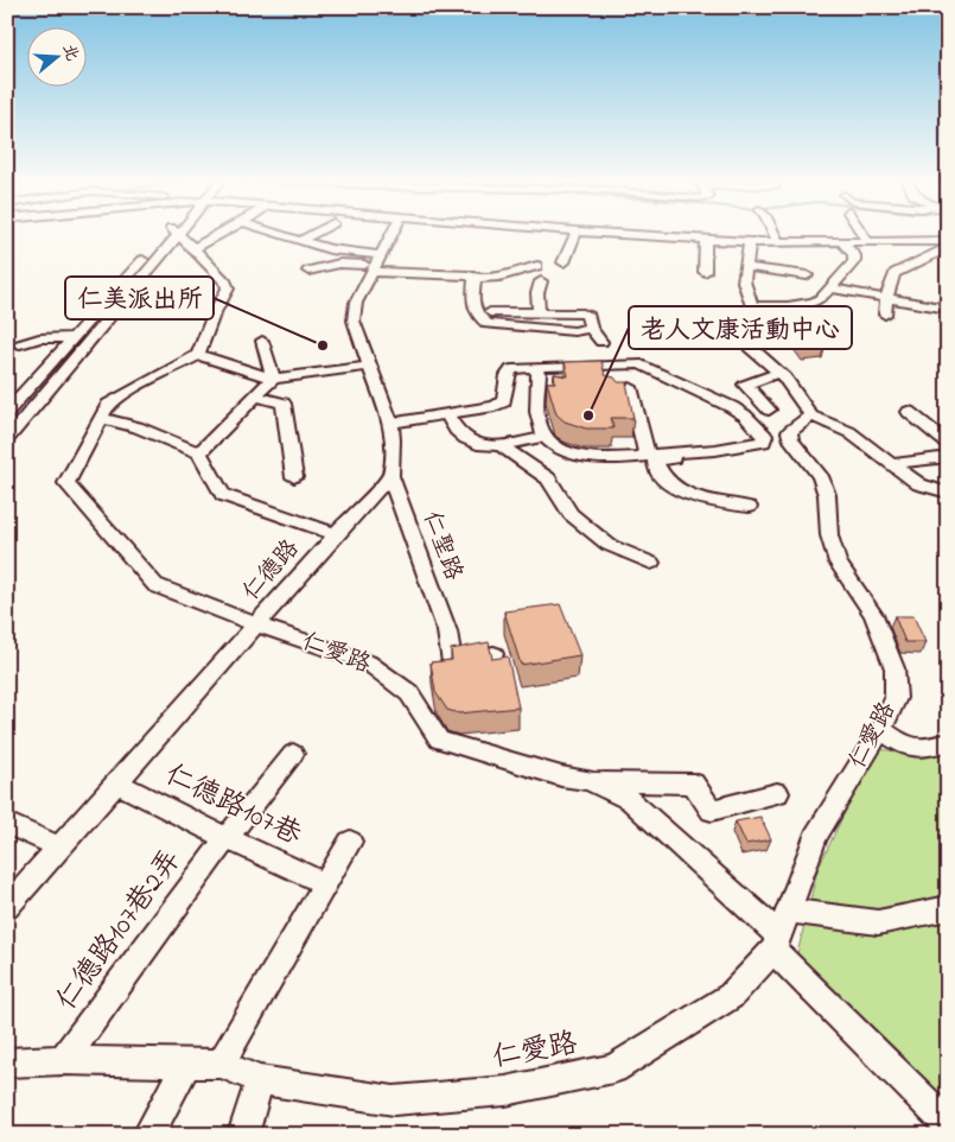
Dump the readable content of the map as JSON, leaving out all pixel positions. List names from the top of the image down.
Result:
{
  "streets": {
    "street": [
      "仁聖路",
      "仁德路",
      "仁愛路",
      "仁德路107巷",
      "仁德路107巷2弄"
    ]
  },
  "crossings": [
    ["仁聖路", "仁德路"],
    ["仁德路", "仁愛路"],
    ["仁德路", "仁德路107巷"],
    ["仁愛路", "仁德路107巷2弄"],
    ["仁德路107巷", "仁德路107巷2弄"]
  ],
  "places": ["仁美派出所", "老人文康活動中心"],
  "north": "right"
}
